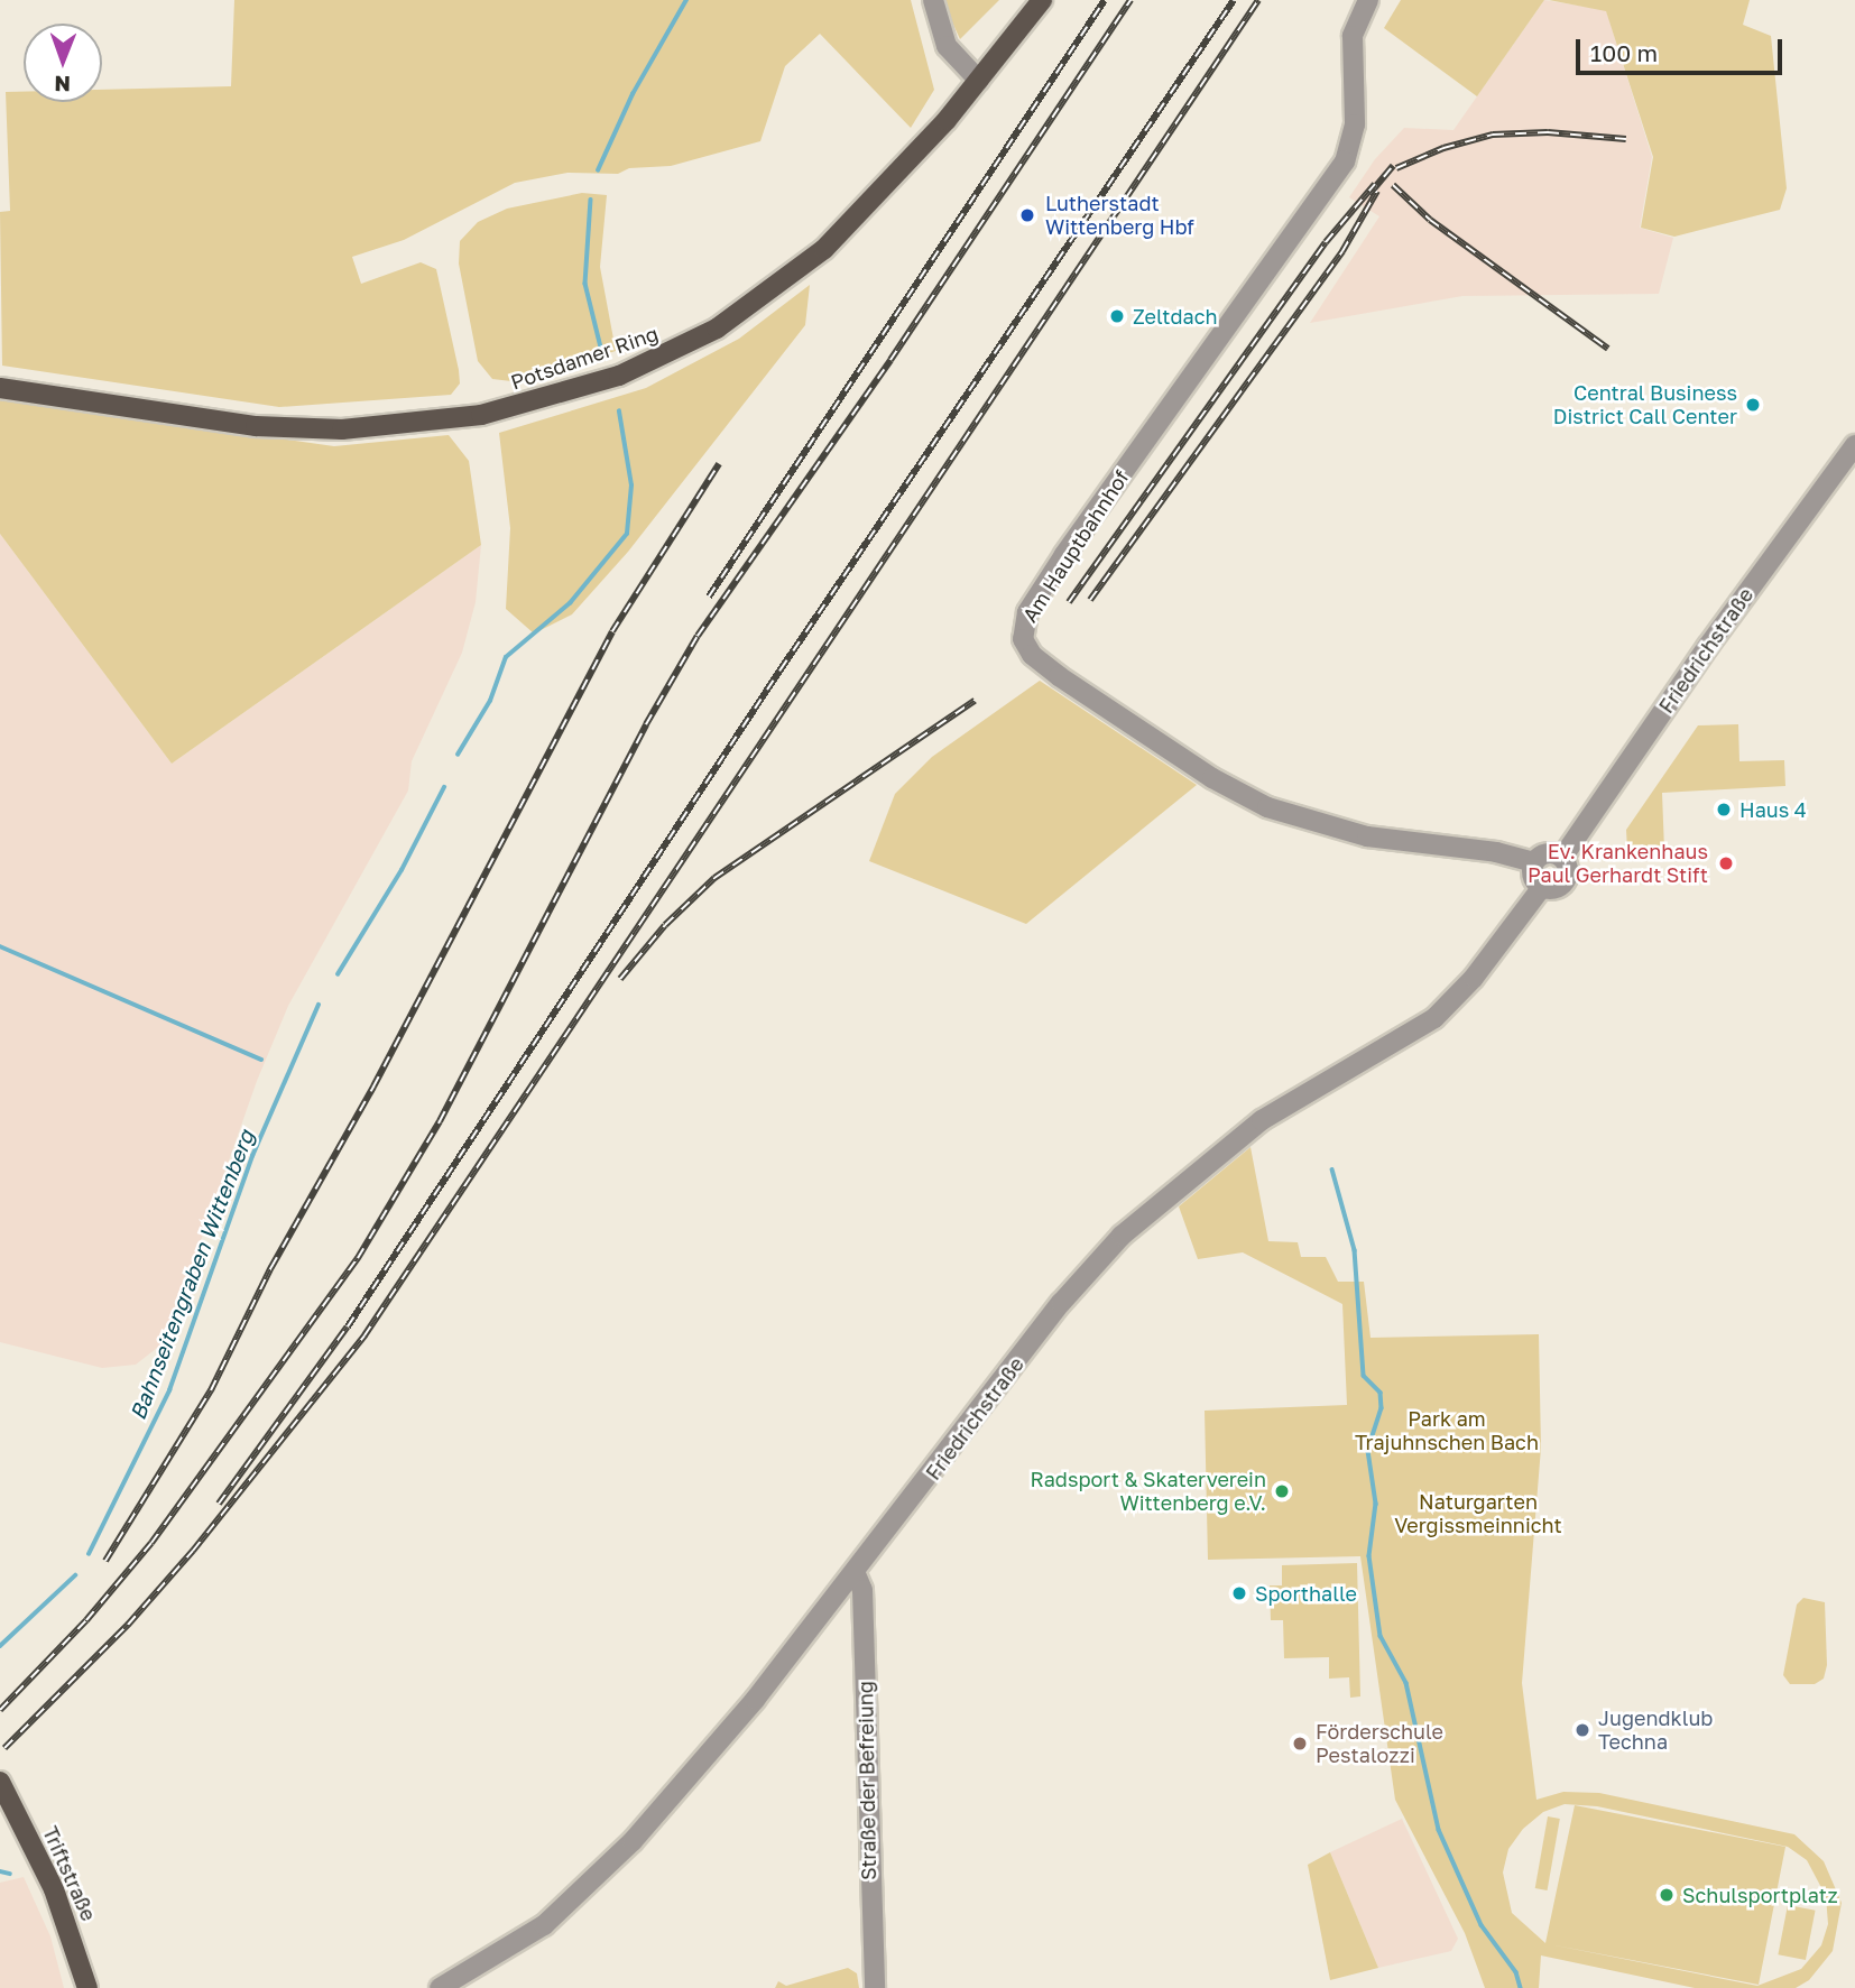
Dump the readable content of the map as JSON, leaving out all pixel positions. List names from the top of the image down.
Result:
{
  "streets": {
    "main road": ["Potsdamer Ring", "Triftstraße"],
    "street": ["Am Hauptbahnhof", "Friedrichstraße", "Straße der Befreiung"]
  },
  "crossings": [
    ["Am Hauptbahnhof", "Friedrichstraße"],
    ["Friedrichstraße", "Straße der Befreiung"]
  ],
  "water": ["Bahnseitengraben Wittenberg"],
  "parks": ["Park am Trajuhnschen Bach", "Naturgarten Vergissmeinnicht"],
  "places": [
    "Lutherstadt Wittenberg Hbf",
    "Zeltdach",
    "Central Business District Call Center",
    "Haus 4",
    "Ev. Krankenhaus Paul Gerhardt Stift",
    "Radsport & Skaterverein Wittenberg e.V.",
    "Sporthalle",
    "Jugendklub Techna",
    "Förderschule Pestalozzi",
    "Schulsportplatz"
  ],
  "scale_bar": "100 m",
  "north": "bottom"
}
